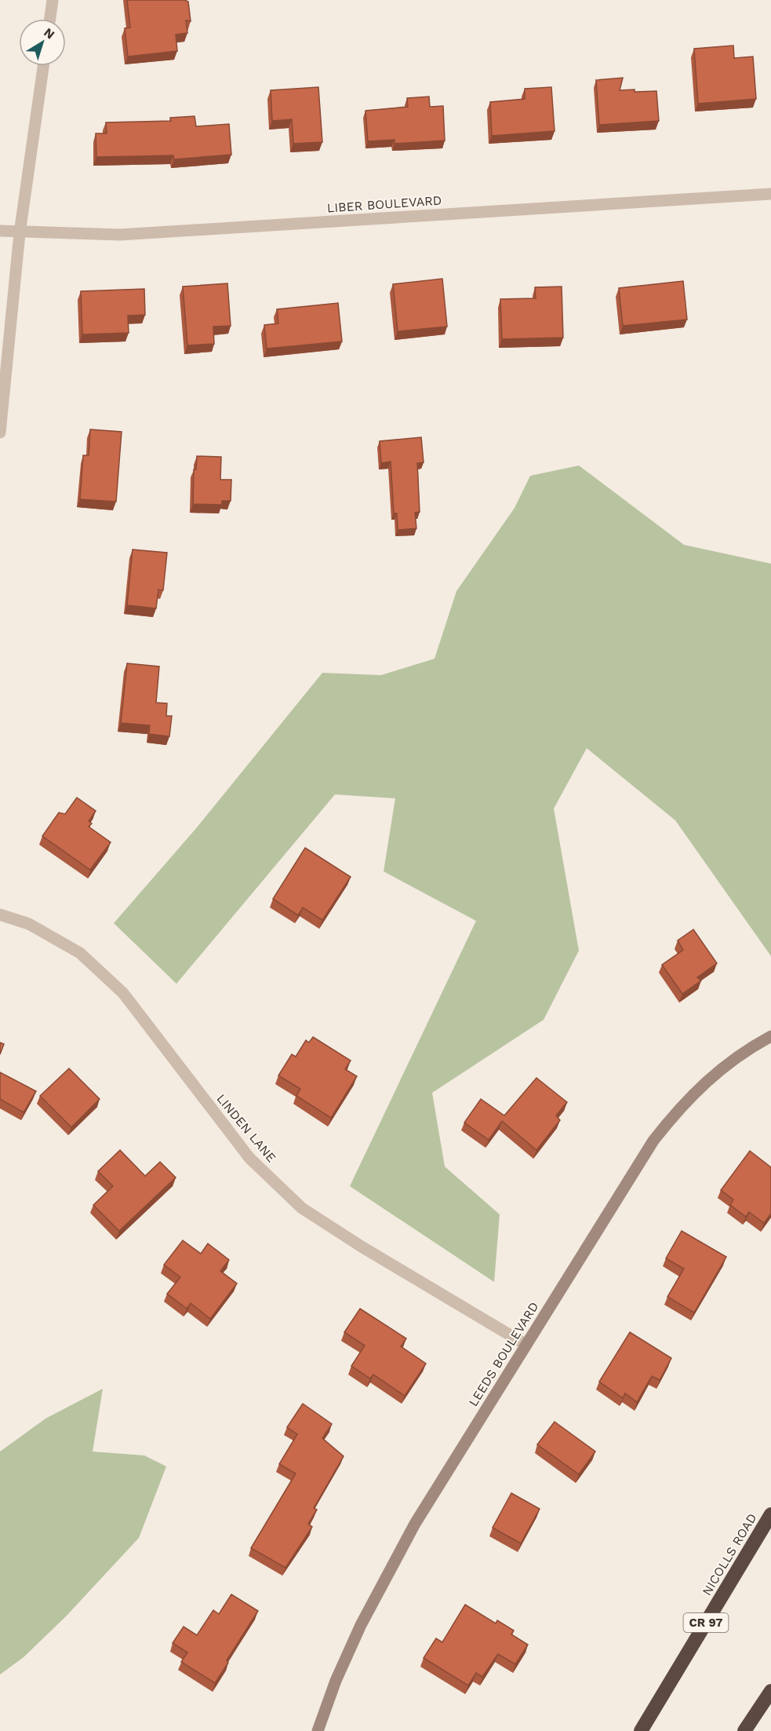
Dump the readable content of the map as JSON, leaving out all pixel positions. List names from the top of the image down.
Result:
{
  "streets": {
    "highway": ["NICOLLS ROAD", "CR 97"],
    "street": ["LIBER BOULEVARD", "LINDEN LANE", "LEEDS BOULEVARD"]
  },
  "crossings": [
    ["LINDEN LANE", "LEEDS BOULEVARD"]
  ],
  "north": "top right"
}
